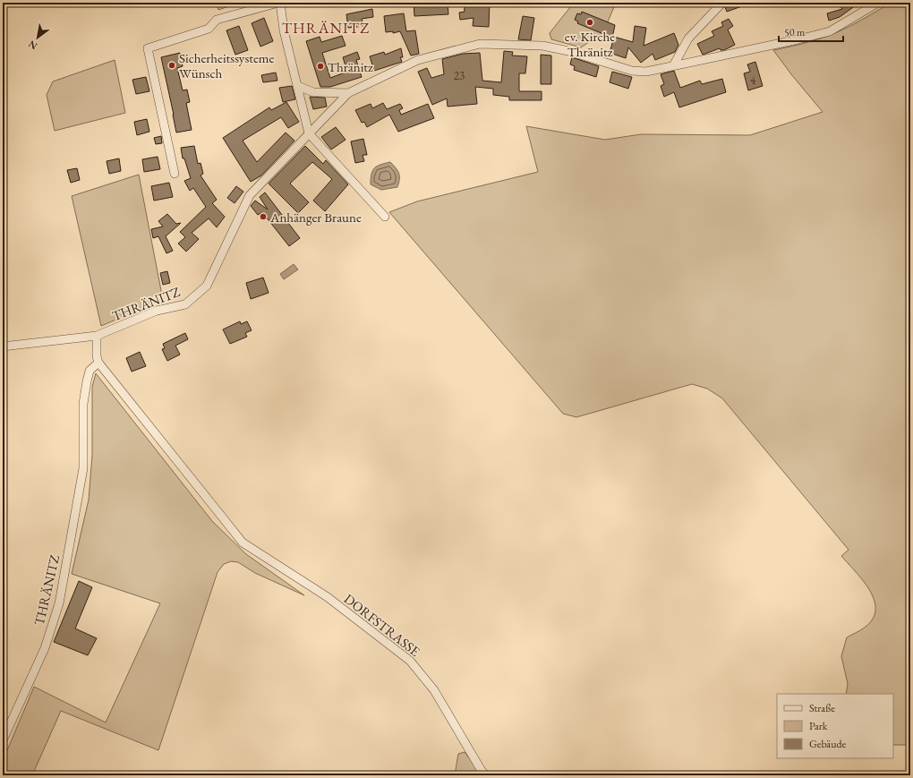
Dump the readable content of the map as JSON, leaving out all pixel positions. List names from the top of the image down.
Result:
{
  "streets": {
    "street": ["THRÄNITZ", "DORFSTRASSE"]
  },
  "crossings": [
    ["THRÄNITZ", "DORFSTRASSE"]
  ],
  "districts": ["THRÄNITZ"],
  "places": [
    "ev. Kirche Thränitz",
    "Sicherheitssysteme Wünsch",
    "Thränitz",
    "Anhänger Braune"
  ],
  "house_numbers": ["23", "4"],
  "legend": ["Straße", "Park", "Gebäude"],
  "scale_bar": "50 m",
  "north": "bottom left"
}
